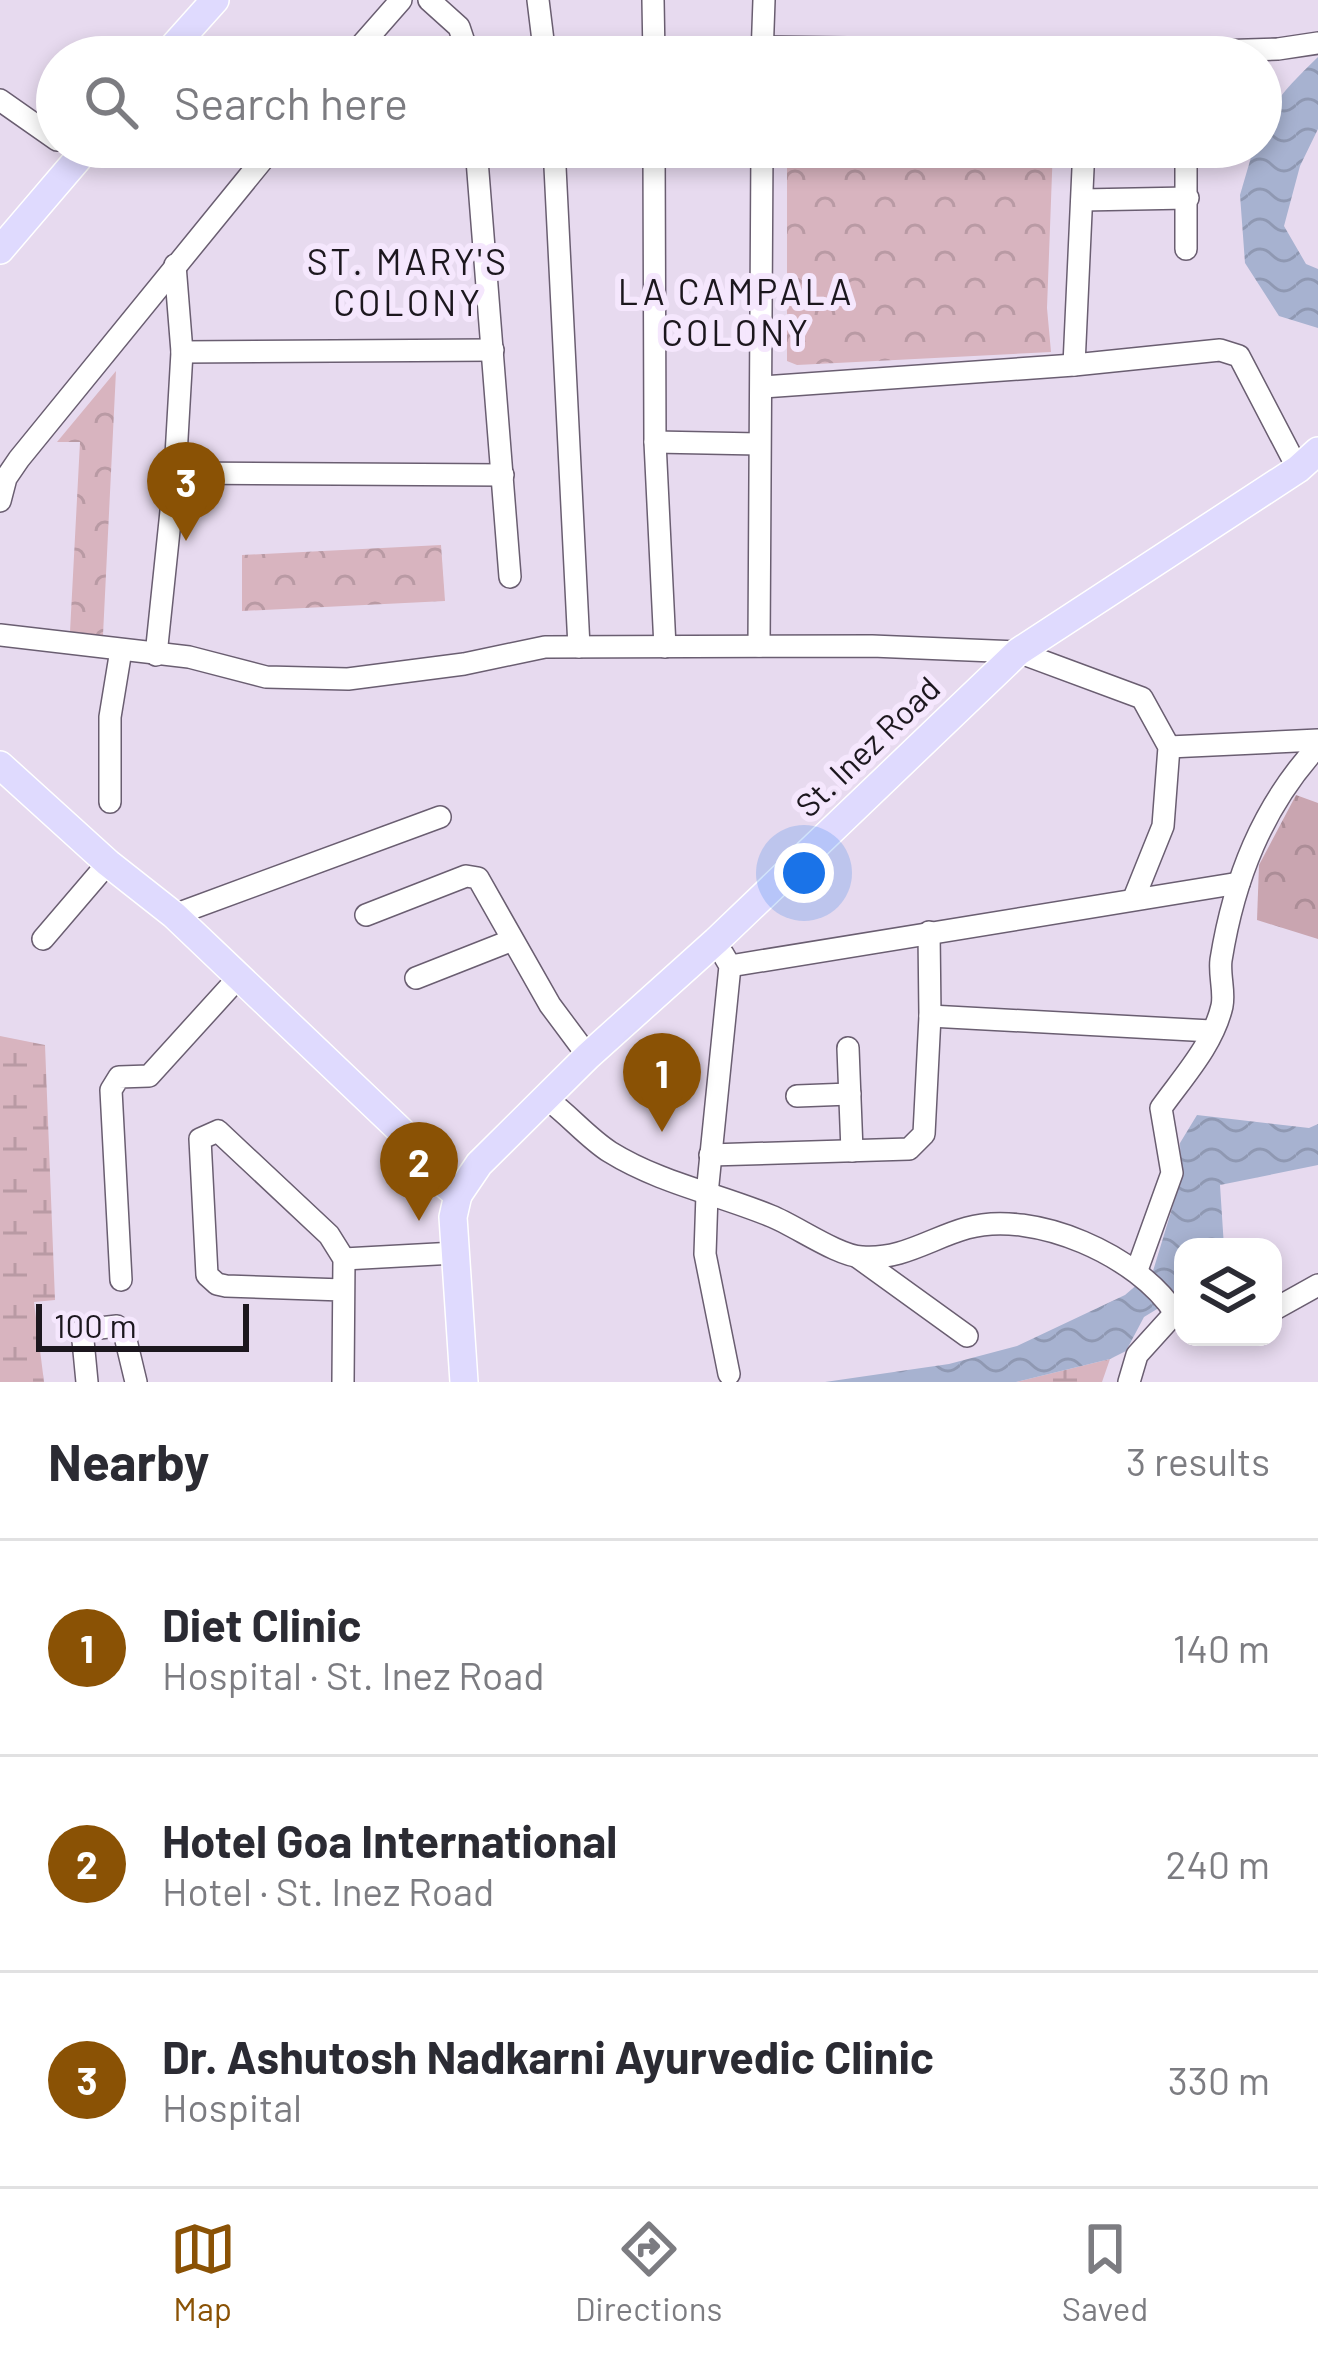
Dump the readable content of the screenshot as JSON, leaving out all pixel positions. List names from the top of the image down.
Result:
{
  "streets": {
    "main road": ["St. Inez Road"]
  },
  "districts": ["ST. MARY'S COLONY", "LA CAMPALA COLONY"],
  "scale_bar": "100 m",
  "page": {
    "search": "Search here",
    "pins": ["3", "1", "2"],
    "scale": "100 m",
    "heading": ["Nearby", "3 results"],
    "list": [
      {
        "mark": "1",
        "name": "Diet Clinic",
        "note": "Hospital · St. Inez Road",
        "value": "140 m"
      },
      {
        "mark": "2",
        "name": "Hotel Goa International",
        "note": "Hotel · St. Inez Road",
        "value": "240 m"
      },
      {
        "mark": "3",
        "name": "Dr. Ashutosh Nadkarni Ayurvedic Clinic",
        "note": "Hospital",
        "value": "330 m"
      }
    ],
    "nav": ["Map", "Directions", "Saved"]
  }
}
